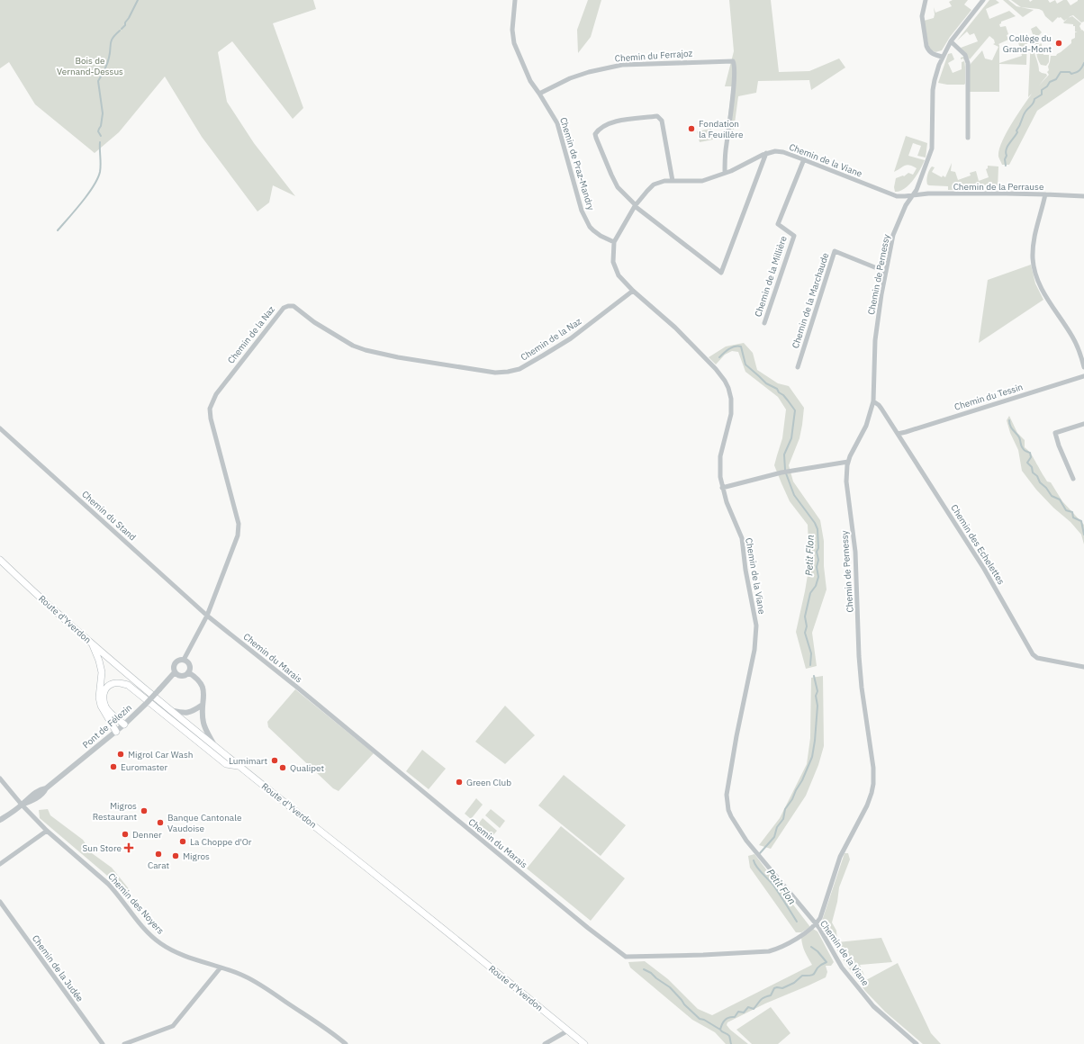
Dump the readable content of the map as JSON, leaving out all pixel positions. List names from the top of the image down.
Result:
{
  "streets": {
    "main road": ["Route d'Yverdon"],
    "street": [
      "Chemin du Ferrajoz",
      "Chemin de la Viane",
      "Chemin de Praz-Mandry",
      "Chemin de la Perrause",
      "Chemin de Pernessy",
      "Chemin de la Millière",
      "Chemin de la Marchaude",
      "Chemin de la Naz",
      "Chemin du Tessin",
      "Chemin du Stand",
      "Chemin des Echelettes",
      "Chemin du Marais",
      "Pont de Félezin",
      "Chemin des Noyers",
      "Chemin de la Judée"
    ]
  },
  "crossings": [
    ["Chemin du Ferrajoz", "Chemin de la Viane"],
    ["Chemin du Ferrajoz", "Chemin de Praz-Mandry"],
    ["Chemin de la Viane", "Chemin de Praz-Mandry"],
    ["Chemin de la Viane", "Chemin de la Perrause"],
    ["Chemin de la Viane", "Chemin de Pernessy"],
    ["Chemin de la Viane", "Chemin de la Millière"],
    ["Chemin de la Viane", "Chemin de la Naz"],
    ["Chemin de la Viane", "Chemin du Marais"],
    ["Chemin de la Perrause", "Chemin de Pernessy"],
    ["Chemin de Pernessy", "Chemin de la Marchaude"],
    ["Chemin de Pernessy", "Chemin des Echelettes"],
    ["Chemin de Pernessy", "Chemin du Marais"],
    ["Chemin de la Naz", "Chemin du Stand"],
    ["Chemin de la Naz", "Chemin du Marais"],
    ["Chemin du Tessin", "Chemin des Echelettes"],
    ["Chemin du Stand", "Chemin du Marais"],
    ["Pont de Félezin", "Chemin des Noyers"]
  ],
  "water": ["Petit Flon"],
  "parks": ["Bois de Vernand-Dessus"],
  "places": {
    "other": [
      "Collège du Grand-Mont",
      "Fondation la Feuillère",
      "Migrol Car Wash",
      "Lumimart",
      "Euromaster",
      "Qualipet",
      "Green Club",
      "Migros Restaurant",
      "Banque Cantonale Vaudoise",
      "Denner",
      "La Choppe d'Or",
      "Carat",
      "Migros"
    ],
    "health": ["Sun Store"]
  }
}
